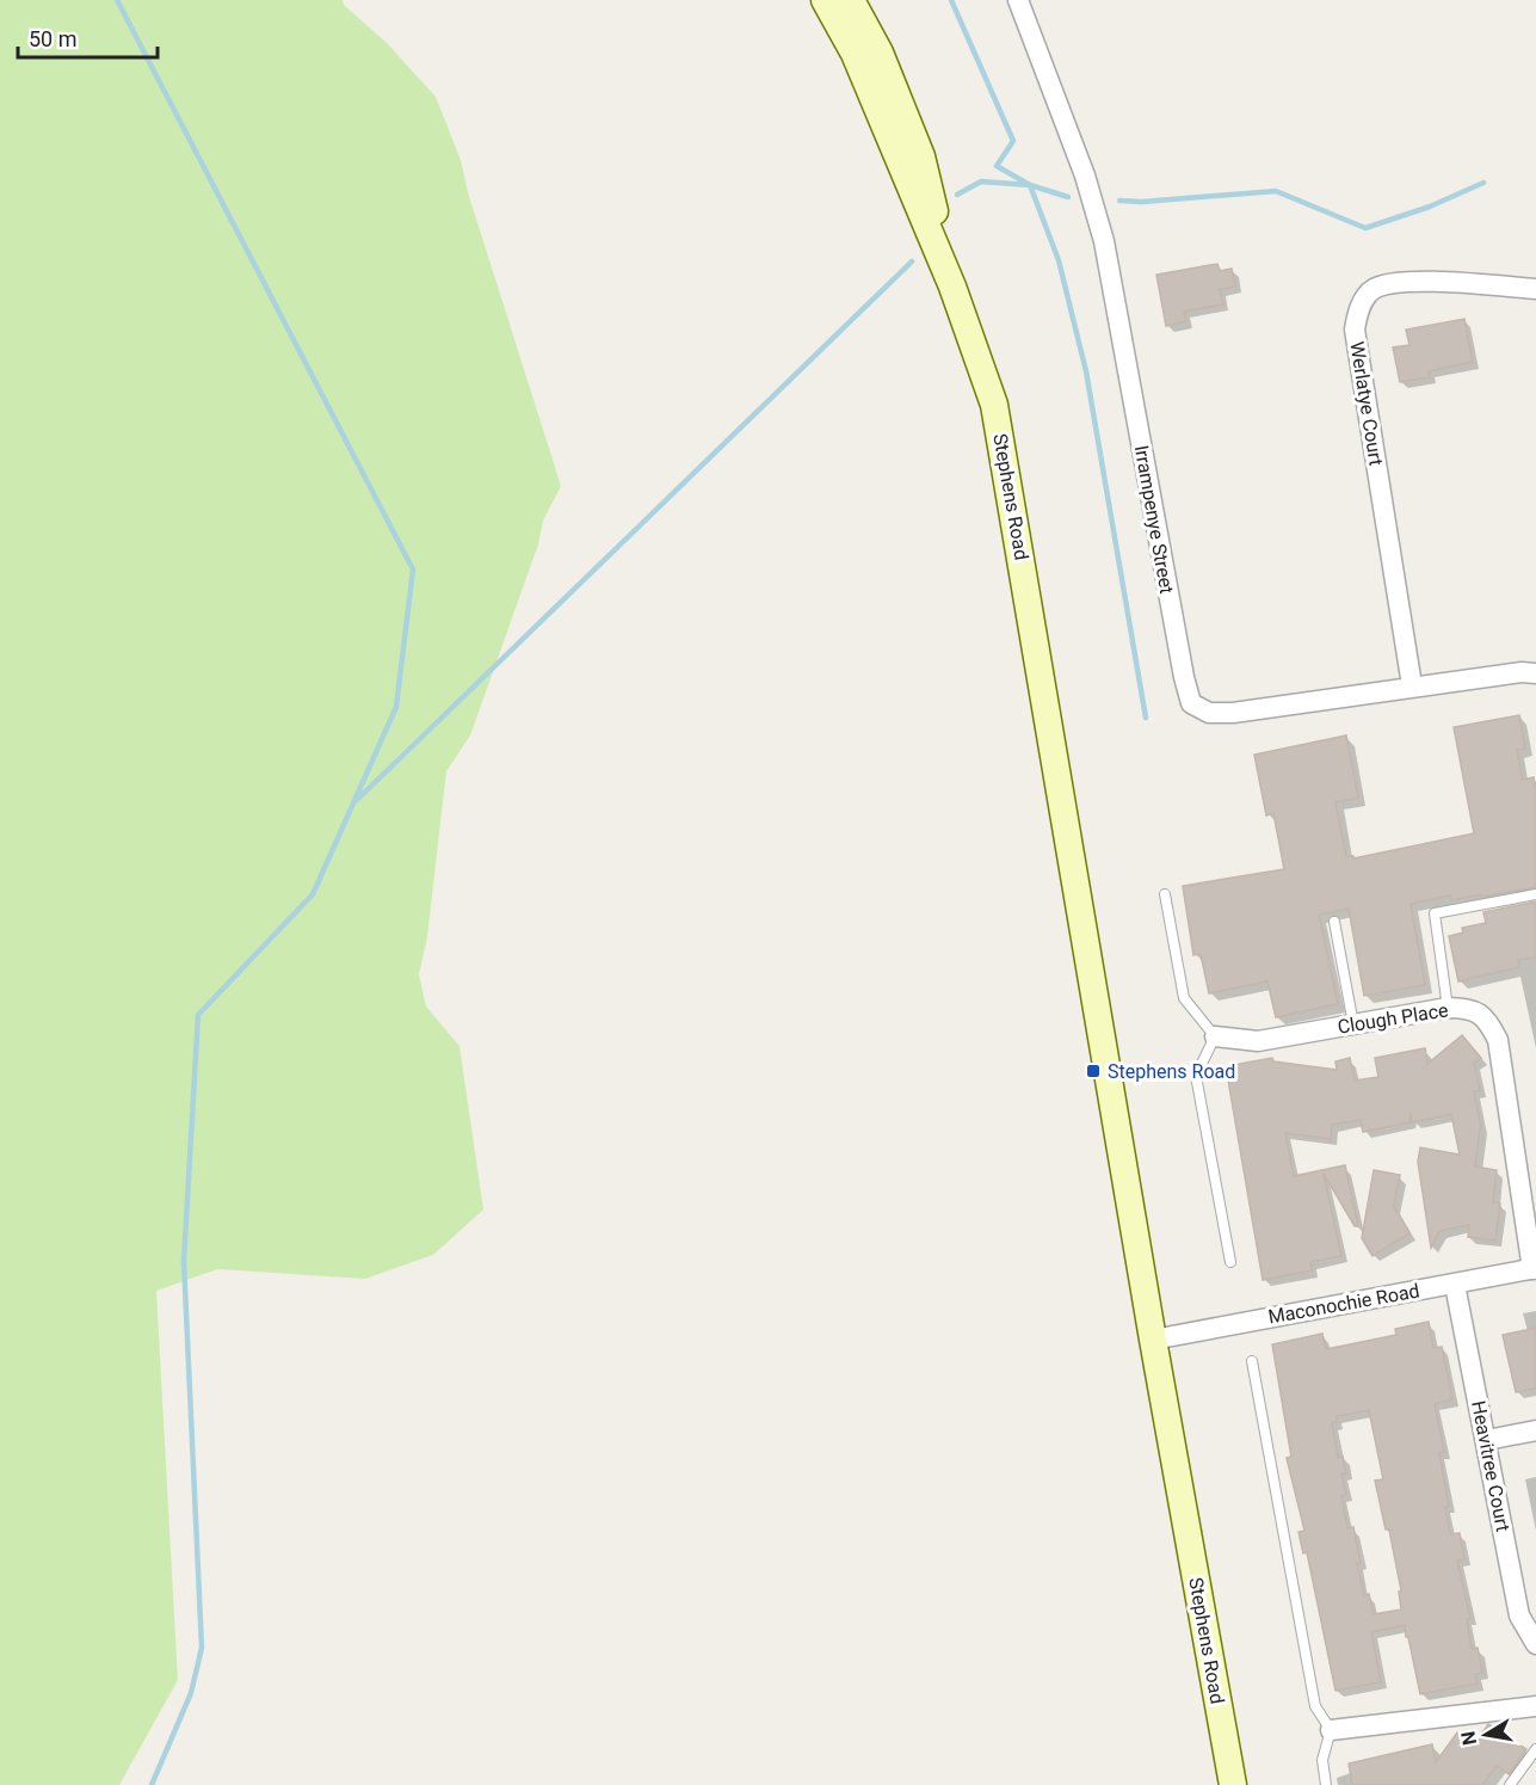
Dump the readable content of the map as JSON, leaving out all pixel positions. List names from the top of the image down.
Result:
{
  "streets": {
    "street": [
      "Werlatye Court",
      "Stephens Road",
      "Irrampenye Street",
      "Clough Place",
      "Maconochie Road",
      "Heavitree Court"
    ]
  },
  "crossings": [
    ["Werlatye Court", "Irrampenye Street"],
    ["Stephens Road", "Maconochie Road"],
    ["Clough Place", "Maconochie Road"],
    ["Maconochie Road", "Heavitree Court"]
  ],
  "places": {
    "transit": ["Stephens Road"]
  },
  "scale_bar": "50 m",
  "north": "left"
}
